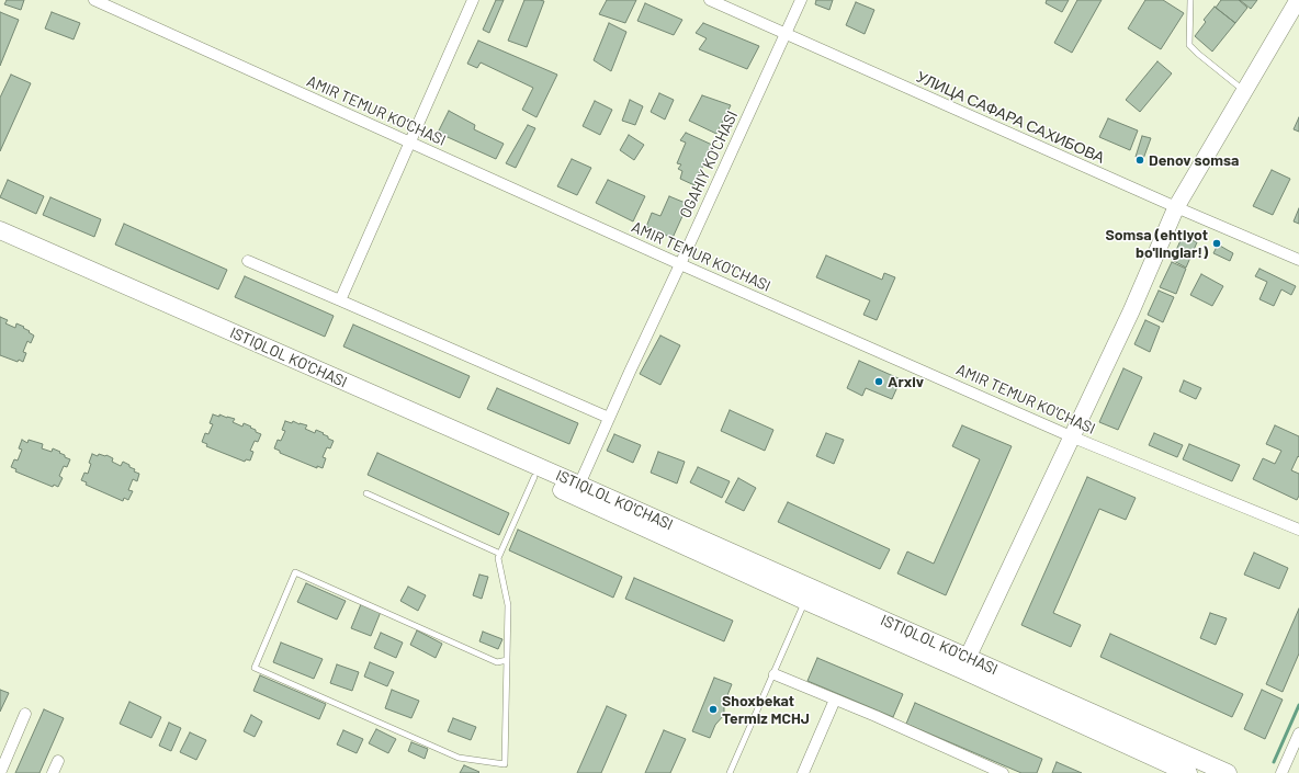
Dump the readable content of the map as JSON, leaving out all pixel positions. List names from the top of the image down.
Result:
{
  "streets": {
    "main road": ["ISTIQLOL KO'CHASI"],
    "street": ["AMIR TEMUR KO'CHASI", "УЛИЦА САФАРА САХИБОВА", "OGAHIY KO'CHASI"]
  },
  "crossings": [
    ["AMIR TEMUR KO'CHASI", "OGAHIY KO'CHASI"],
    ["УЛИЦА САФАРА САХИБОВА", "OGAHIY KO'CHASI"],
    ["OGAHIY KO'CHASI", "ISTIQLOL KO'CHASI"]
  ],
  "places": [
    "Denov somsa",
    "Somsa (ehtiyot bo'linglar!)",
    "Arxiv",
    "Shoxbekat Termiz MCHJ"
  ]
}
